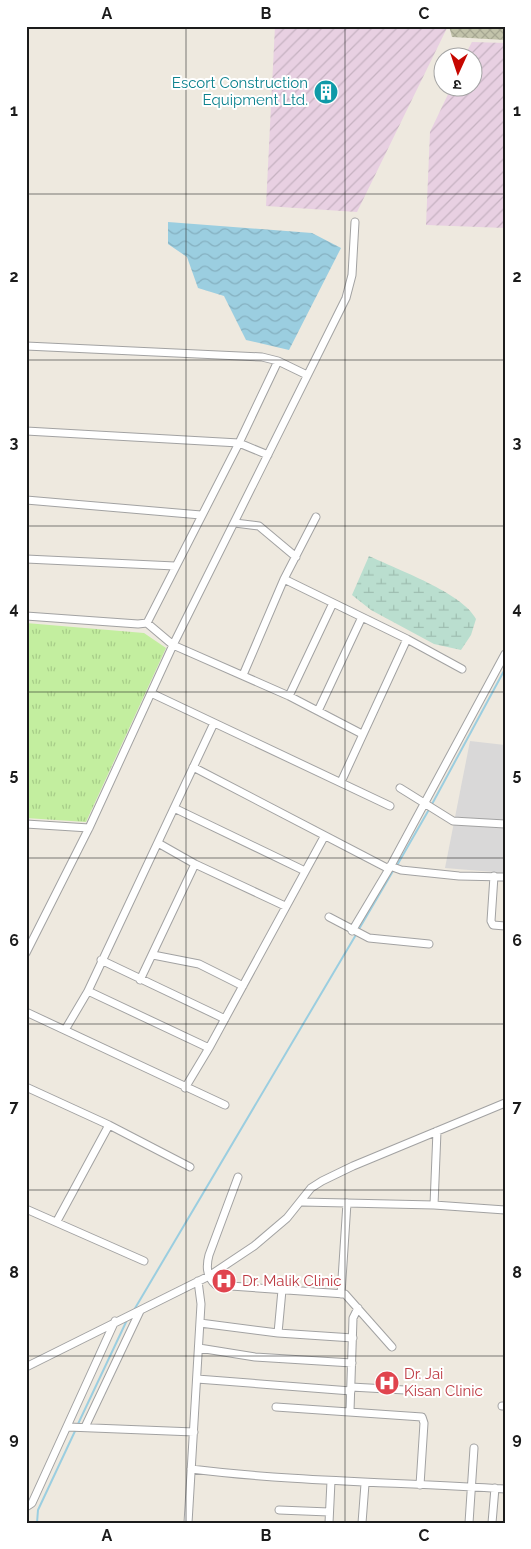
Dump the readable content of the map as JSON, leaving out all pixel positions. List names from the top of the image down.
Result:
{
  "places": {
    "building": ["Escort Construction Equipment Ltd."],
    "hospital": ["Dr. Malik Clinic", "Dr. Jai Kisan Clinic"]
  },
  "north": "bottom",
  "grid": {
    "columns": ["A", "B", "C"],
    "rows": [
      "1",
      "2",
      "3",
      "4",
      "5",
      "6",
      "7",
      "8",
      "9"
    ]
  }
}
